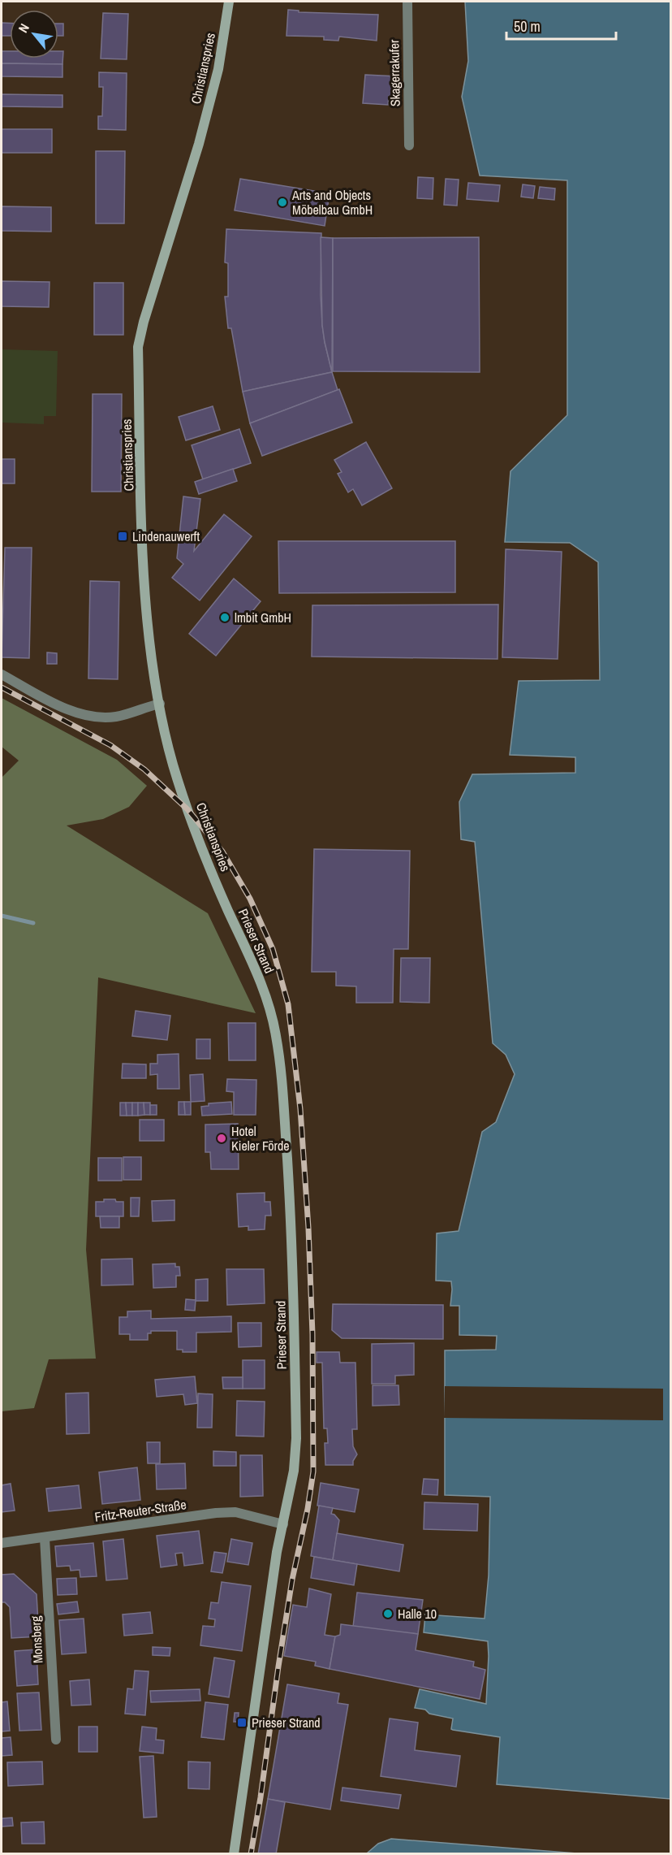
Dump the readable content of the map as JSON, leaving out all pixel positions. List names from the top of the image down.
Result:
{
  "streets": {
    "street": [
      "Christianspries",
      "Skagerrakufer",
      "Prieser Strand",
      "Fritz-Reuter-Straße",
      "Monsberg"
    ]
  },
  "crossings": [
    ["Christianspries", "Prieser Strand"],
    ["Prieser Strand", "Fritz-Reuter-Straße"],
    ["Fritz-Reuter-Straße", "Monsberg"]
  ],
  "places": {
    "other": [
      "Arts and Objects Möbelbau GmbH",
      "lmbit GmbH",
      "Hotel Kieler Förde",
      "Halle 10"
    ],
    "transit": ["Lindenauwerft", "Prieser Strand"]
  },
  "scale_bar": "50 m",
  "north": "top left"
}
